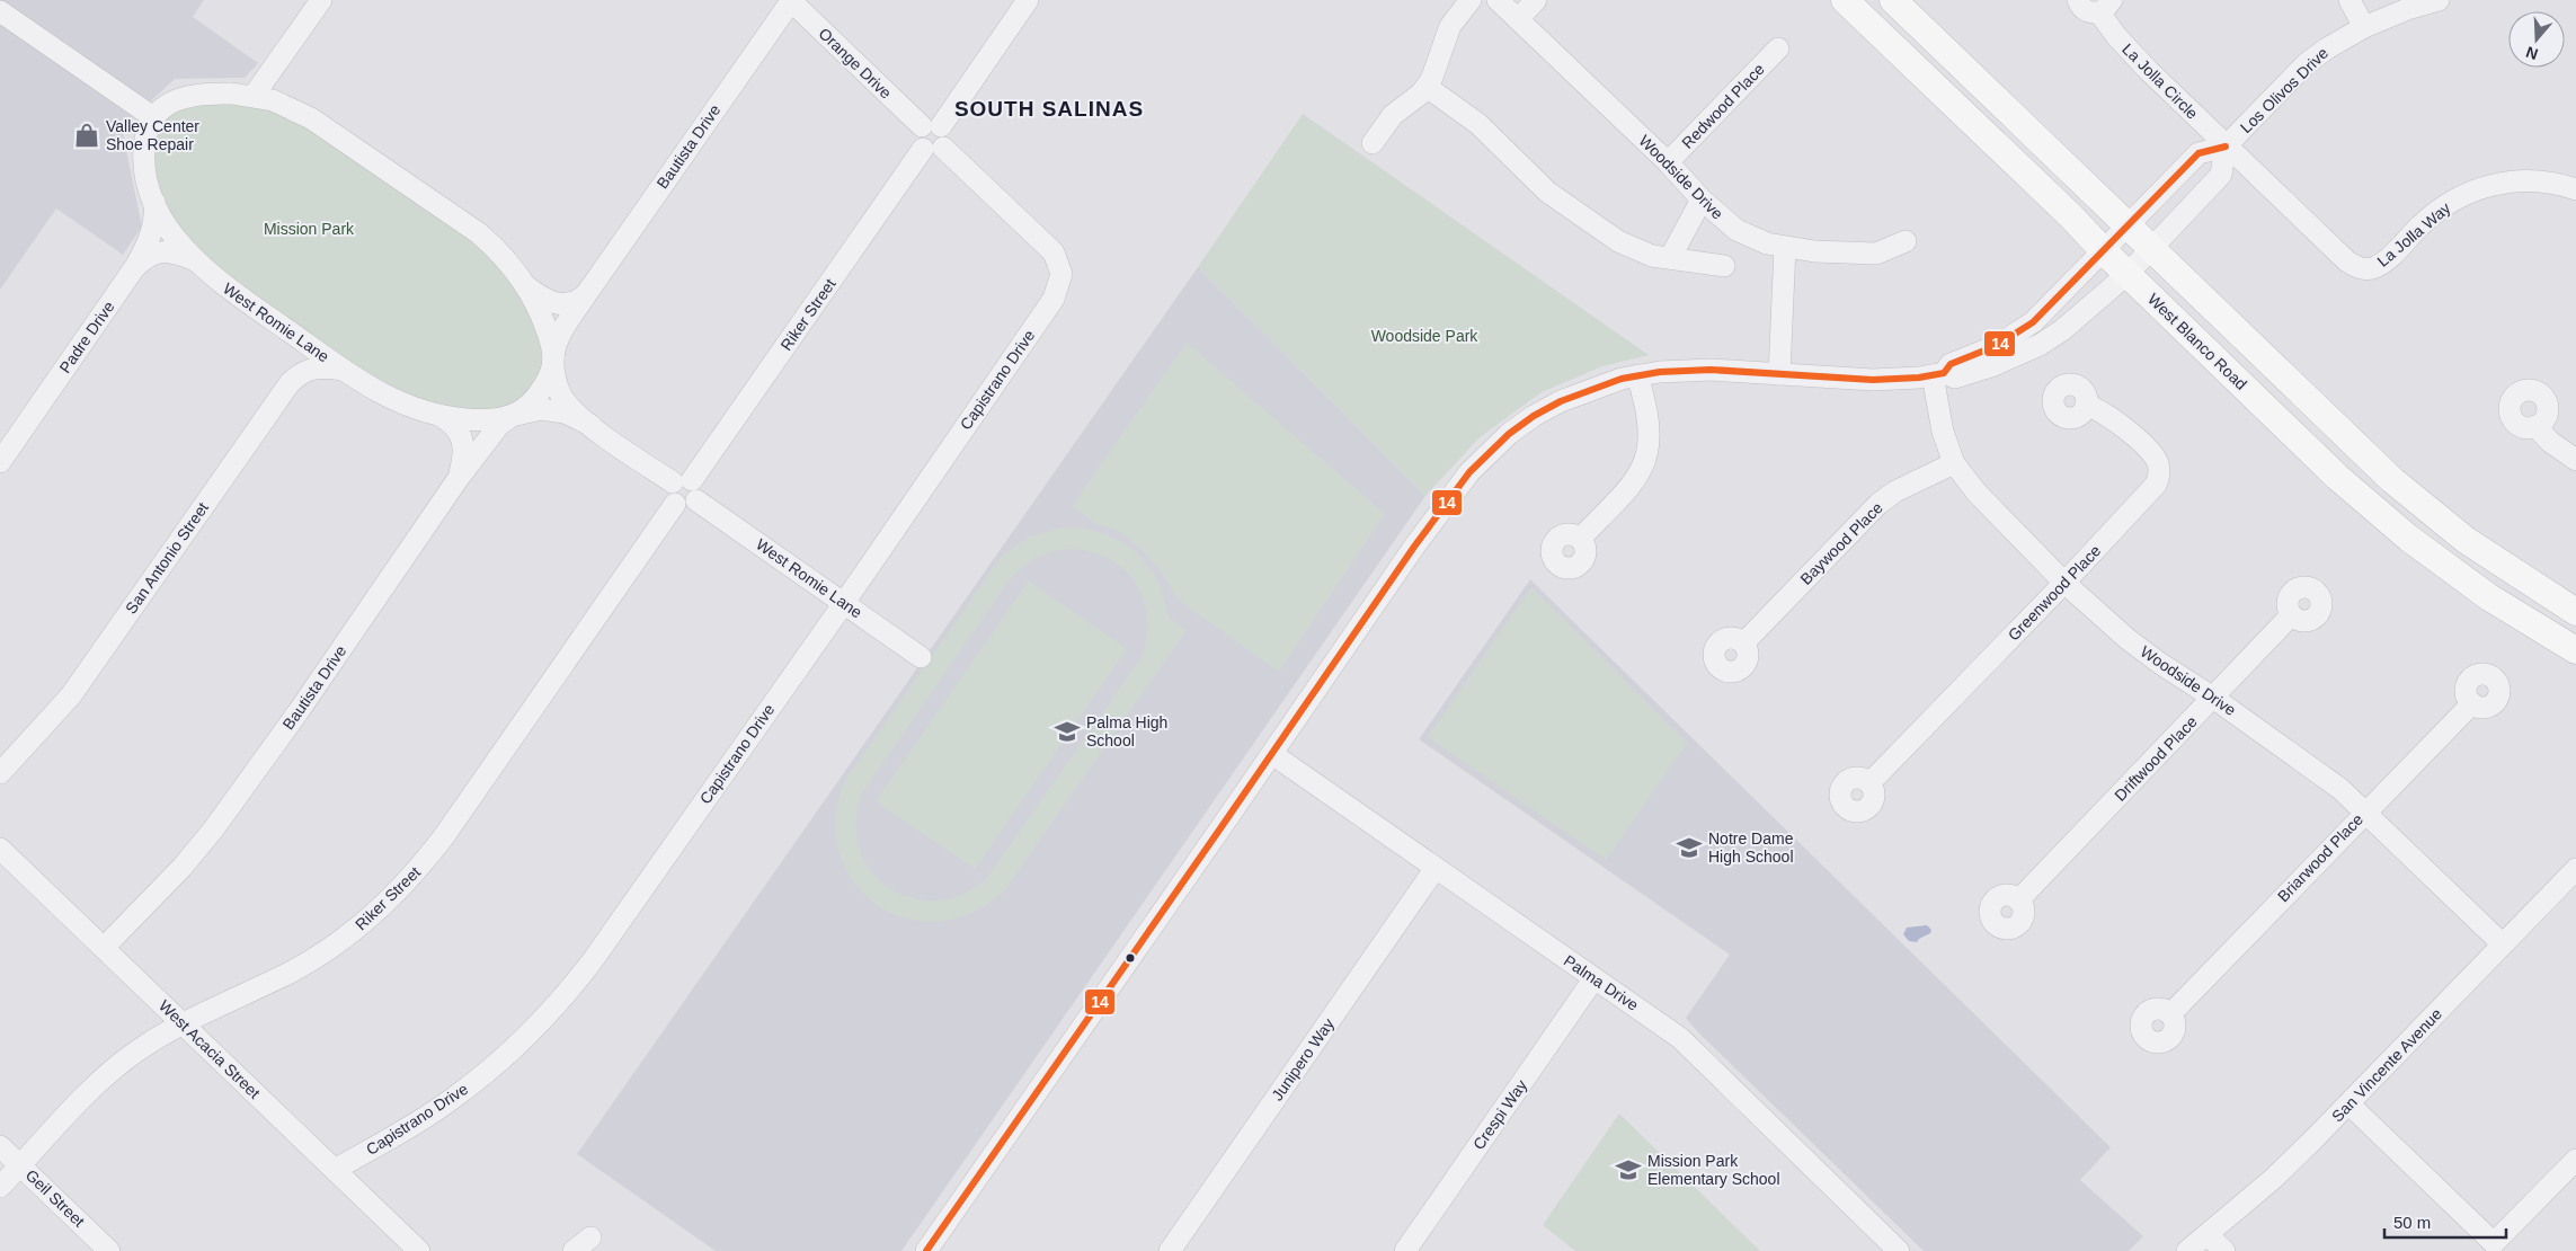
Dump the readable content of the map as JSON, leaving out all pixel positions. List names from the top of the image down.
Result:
{
  "streets": {
    "main road": ["West Blanco Road"],
    "street": [
      "Orange Drive",
      "La Jolla Circle",
      "Los Olivos Drive",
      "Redwood Place",
      "Bautista Drive",
      "Woodside Drive",
      "La Jolla Way",
      "Riker Street",
      "West Romie Lane",
      "Padre Drive",
      "Capistrano Drive",
      "Baywood Place",
      "San Antonio Street",
      "Greenwood Place",
      "Driftwood Place",
      "Briarwood Place",
      "Palma Drive",
      "West Acacia Street",
      "Junipero Way",
      "San Vincente Avenue",
      "Crespi Way",
      "Geil Street"
    ]
  },
  "crossings": [
    ["Orange Drive", "Bautista Drive"],
    ["La Jolla Circle", "Los Olivos Drive"],
    ["La Jolla Circle", "La Jolla Way"],
    ["Los Olivos Drive", "La Jolla Way"],
    ["Redwood Place", "Woodside Drive"],
    ["Bautista Drive", "West Romie Lane"],
    ["Bautista Drive", "West Acacia Street"],
    ["Woodside Drive", "Baywood Place"],
    ["Woodside Drive", "Greenwood Place"],
    ["Woodside Drive", "Driftwood Place"],
    ["Woodside Drive", "Briarwood Place"],
    ["Woodside Drive", "San Vincente Avenue"],
    ["Riker Street", "West Romie Lane"],
    ["Riker Street", "Capistrano Drive"],
    ["Riker Street", "West Acacia Street"],
    ["Riker Street", "Geil Street"],
    ["West Romie Lane", "Padre Drive"],
    ["West Romie Lane", "Capistrano Drive"],
    ["West Romie Lane", "San Antonio Street"],
    ["Capistrano Drive", "West Acacia Street"],
    ["Palma Drive", "Junipero Way"],
    ["Palma Drive", "Crespi Way"]
  ],
  "districts": ["SOUTH SALINAS"],
  "parks": ["Mission Park", "Woodside Park"],
  "places": {
    "shop": ["Valley Center Shoe Repair"],
    "school or university": ["Palma High School", "Notre Dame High School", "Mission Park Elementary School"]
  },
  "lines": ["transit line 14"],
  "scale_bar": "50 m",
  "north": "bottom"
}
